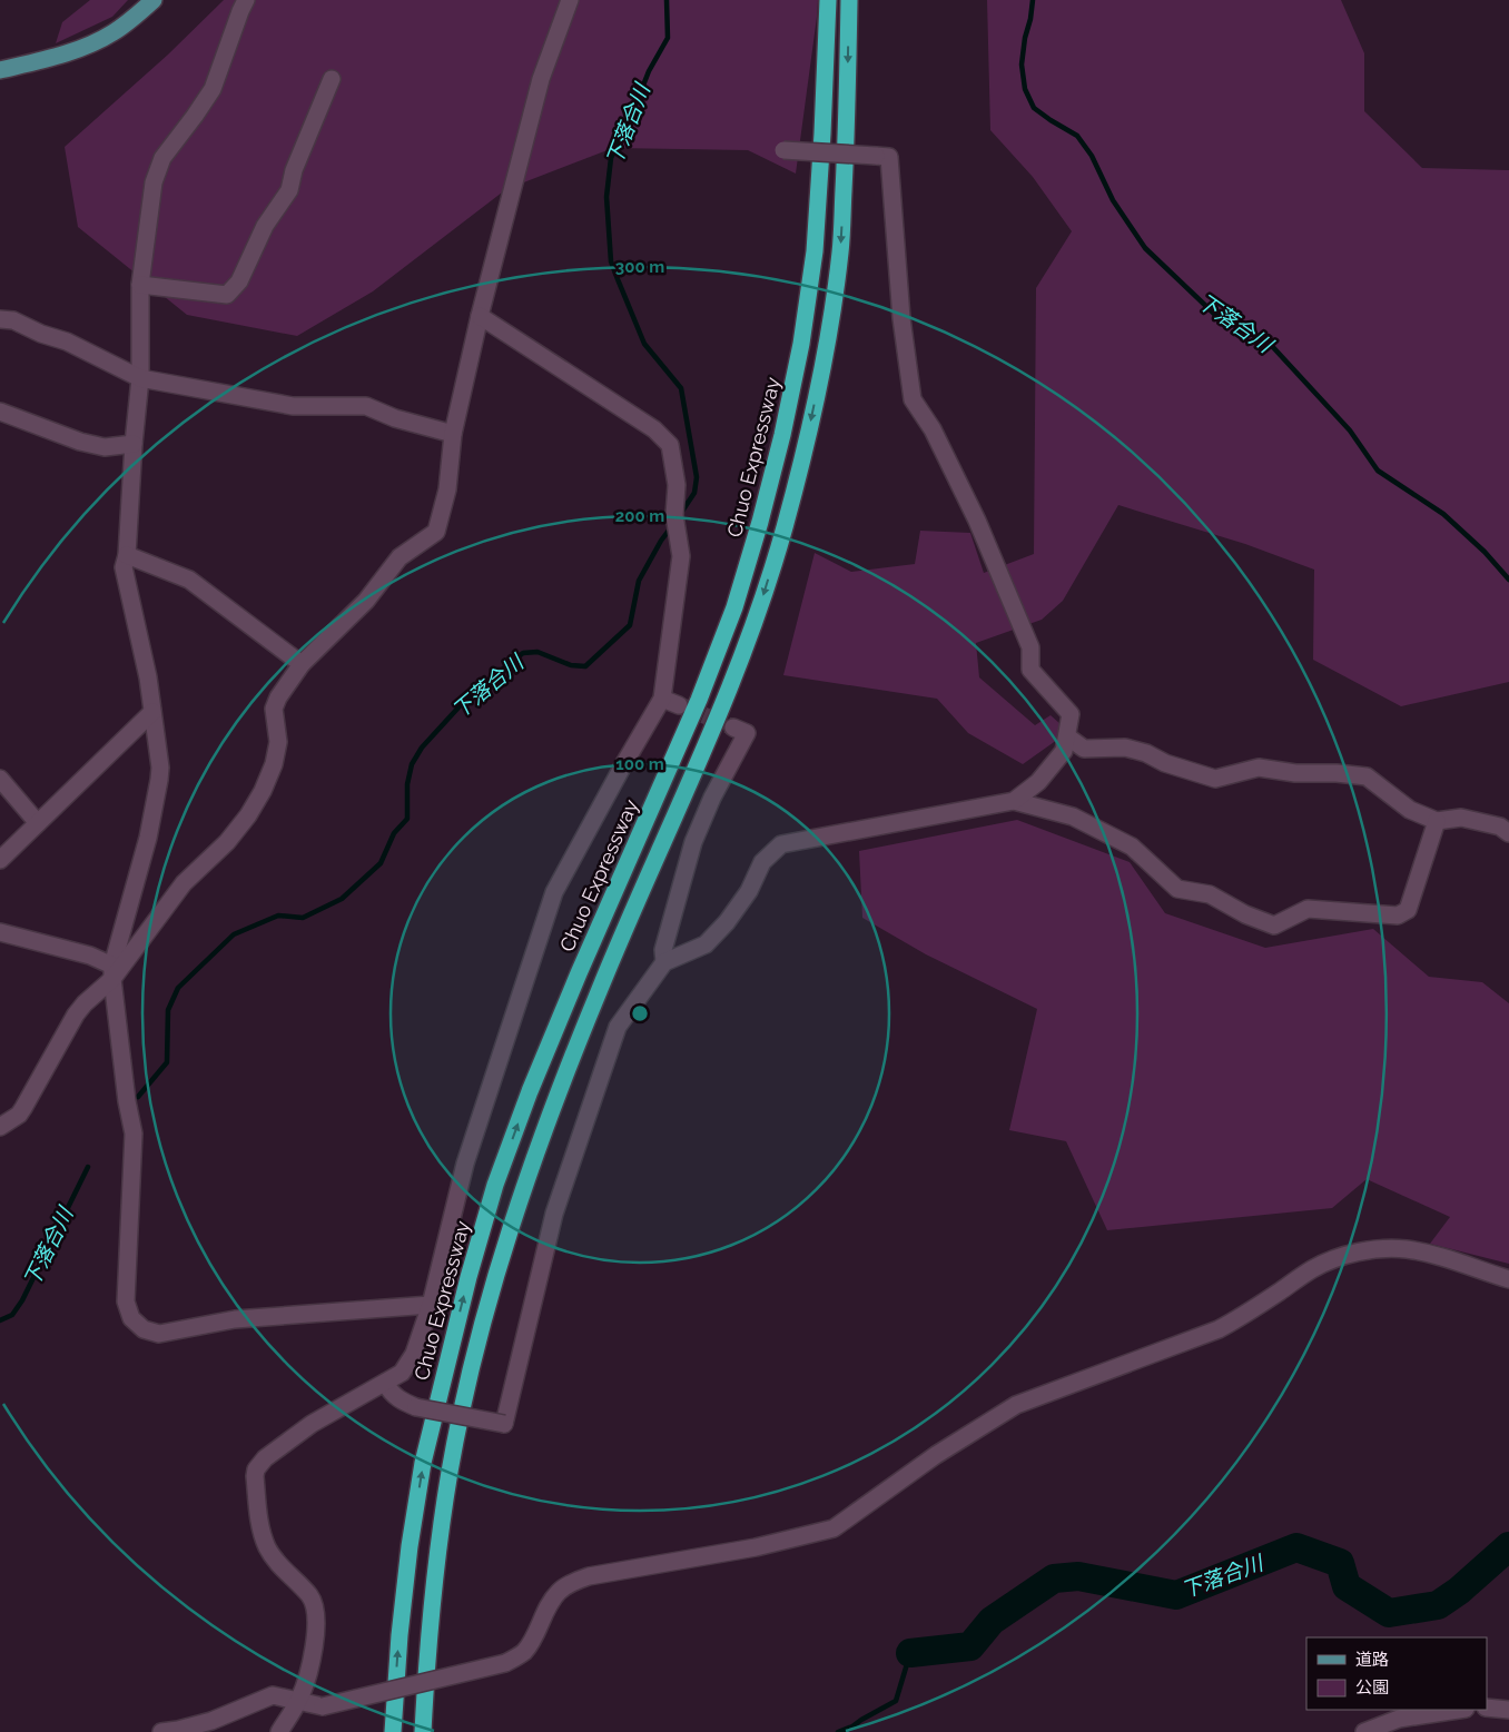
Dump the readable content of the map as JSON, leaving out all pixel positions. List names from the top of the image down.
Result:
{
  "streets": {
    "highway": ["Chuo Expressway"]
  },
  "water": ["下落合川"],
  "legend": ["道路", "公園"],
  "rings": ["300 m", "200 m", "100 m"]
}
